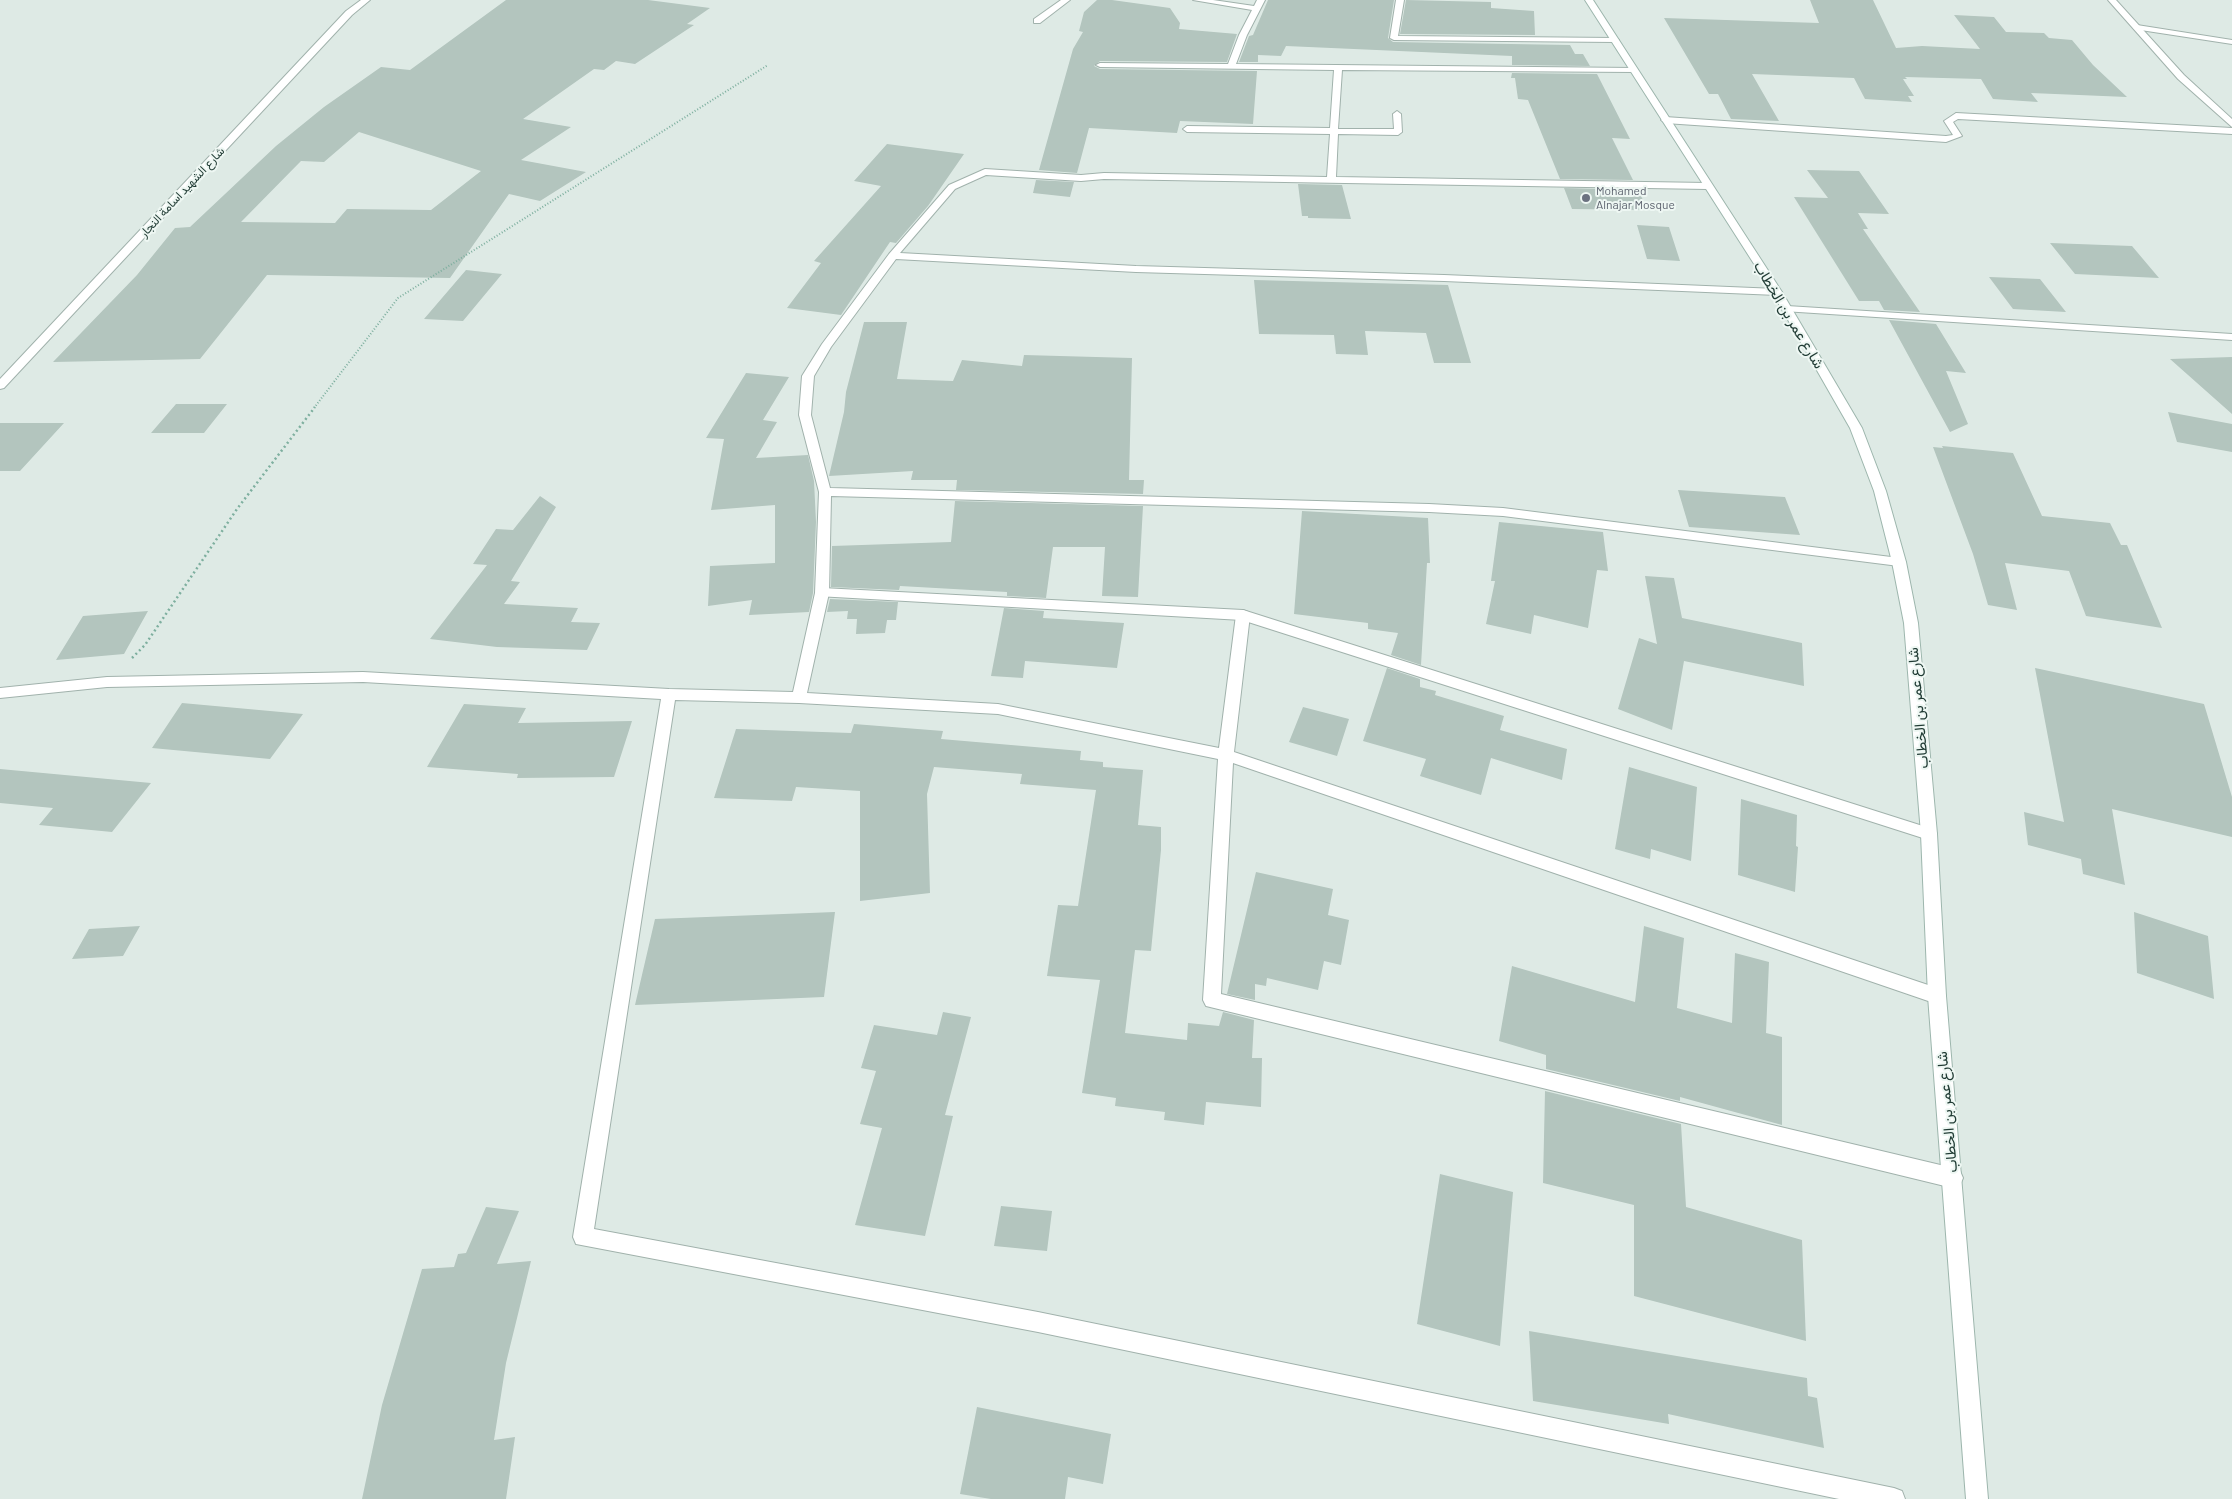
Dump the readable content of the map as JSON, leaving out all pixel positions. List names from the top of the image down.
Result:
{
  "streets": {
    "street": ["شارع الشهيد اسامة النجار", "شارع عمر بن الخطاب"]
  },
  "places": ["Mohamed Alnajar Mosque"]
}
